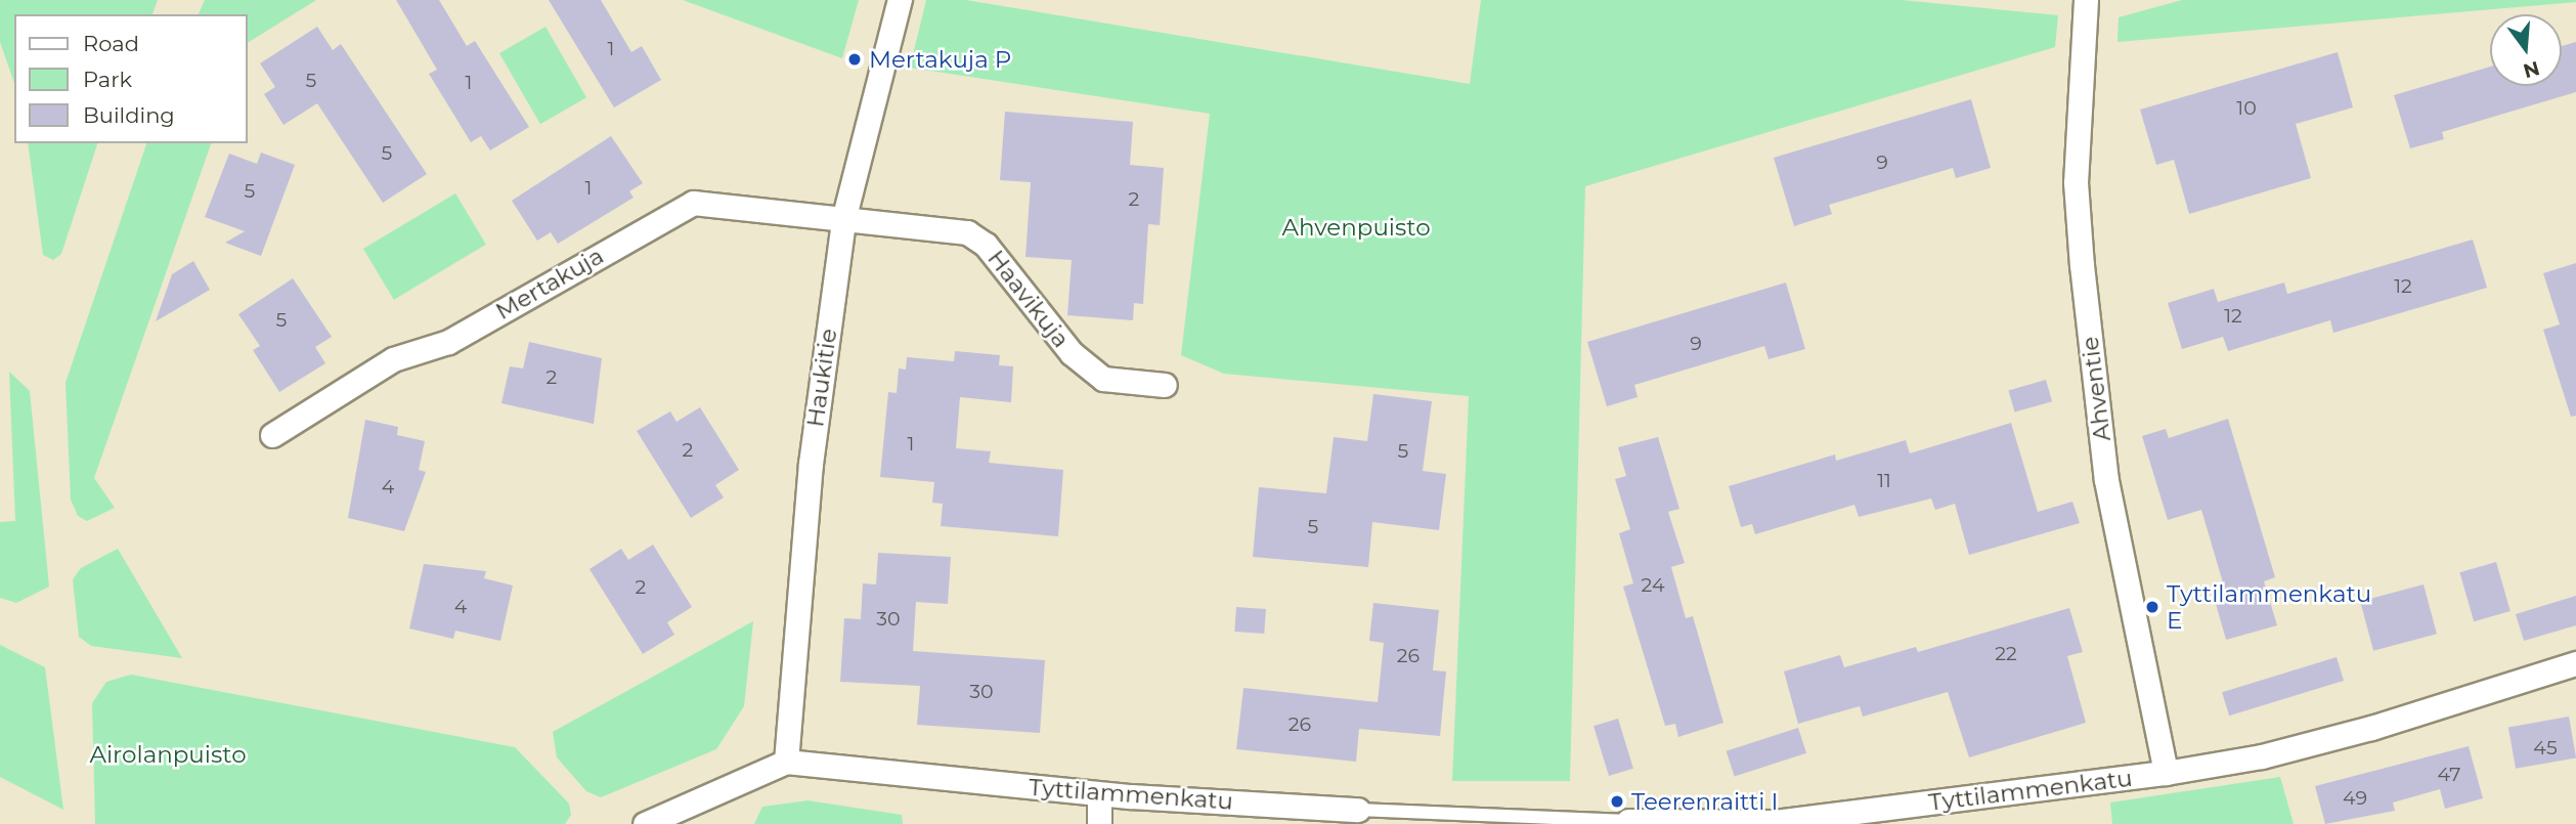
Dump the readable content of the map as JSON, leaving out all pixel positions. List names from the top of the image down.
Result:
{
  "streets": {
    "street": [
      "Mertakuja",
      "Haavikuja",
      "Haukitie",
      "Ahventie",
      "Tyttilammenkatu"
    ]
  },
  "crossings": [
    ["Mertakuja", "Haavikuja"],
    ["Mertakuja", "Haukitie"],
    ["Haavikuja", "Haukitie"],
    ["Haukitie", "Tyttilammenkatu"],
    ["Ahventie", "Tyttilammenkatu"]
  ],
  "parks": ["Ahvenpuisto", "Airolanpuisto"],
  "places": ["Mertakuja P", "Tyttilammenkatu E", "Teerenraitti I"],
  "house_numbers": [
    "1",
    "5",
    "1",
    "10",
    "5",
    "9",
    "1",
    "5",
    "2",
    "12",
    "12",
    "5",
    "9",
    "2",
    "1",
    "2",
    "5",
    "11",
    "4",
    "5",
    "24",
    "2",
    "4",
    "30",
    "22",
    "26",
    "30",
    "26",
    "45",
    "47",
    "49"
  ],
  "legend": ["Road", "Park", "Building"],
  "north": "bottom"
}
